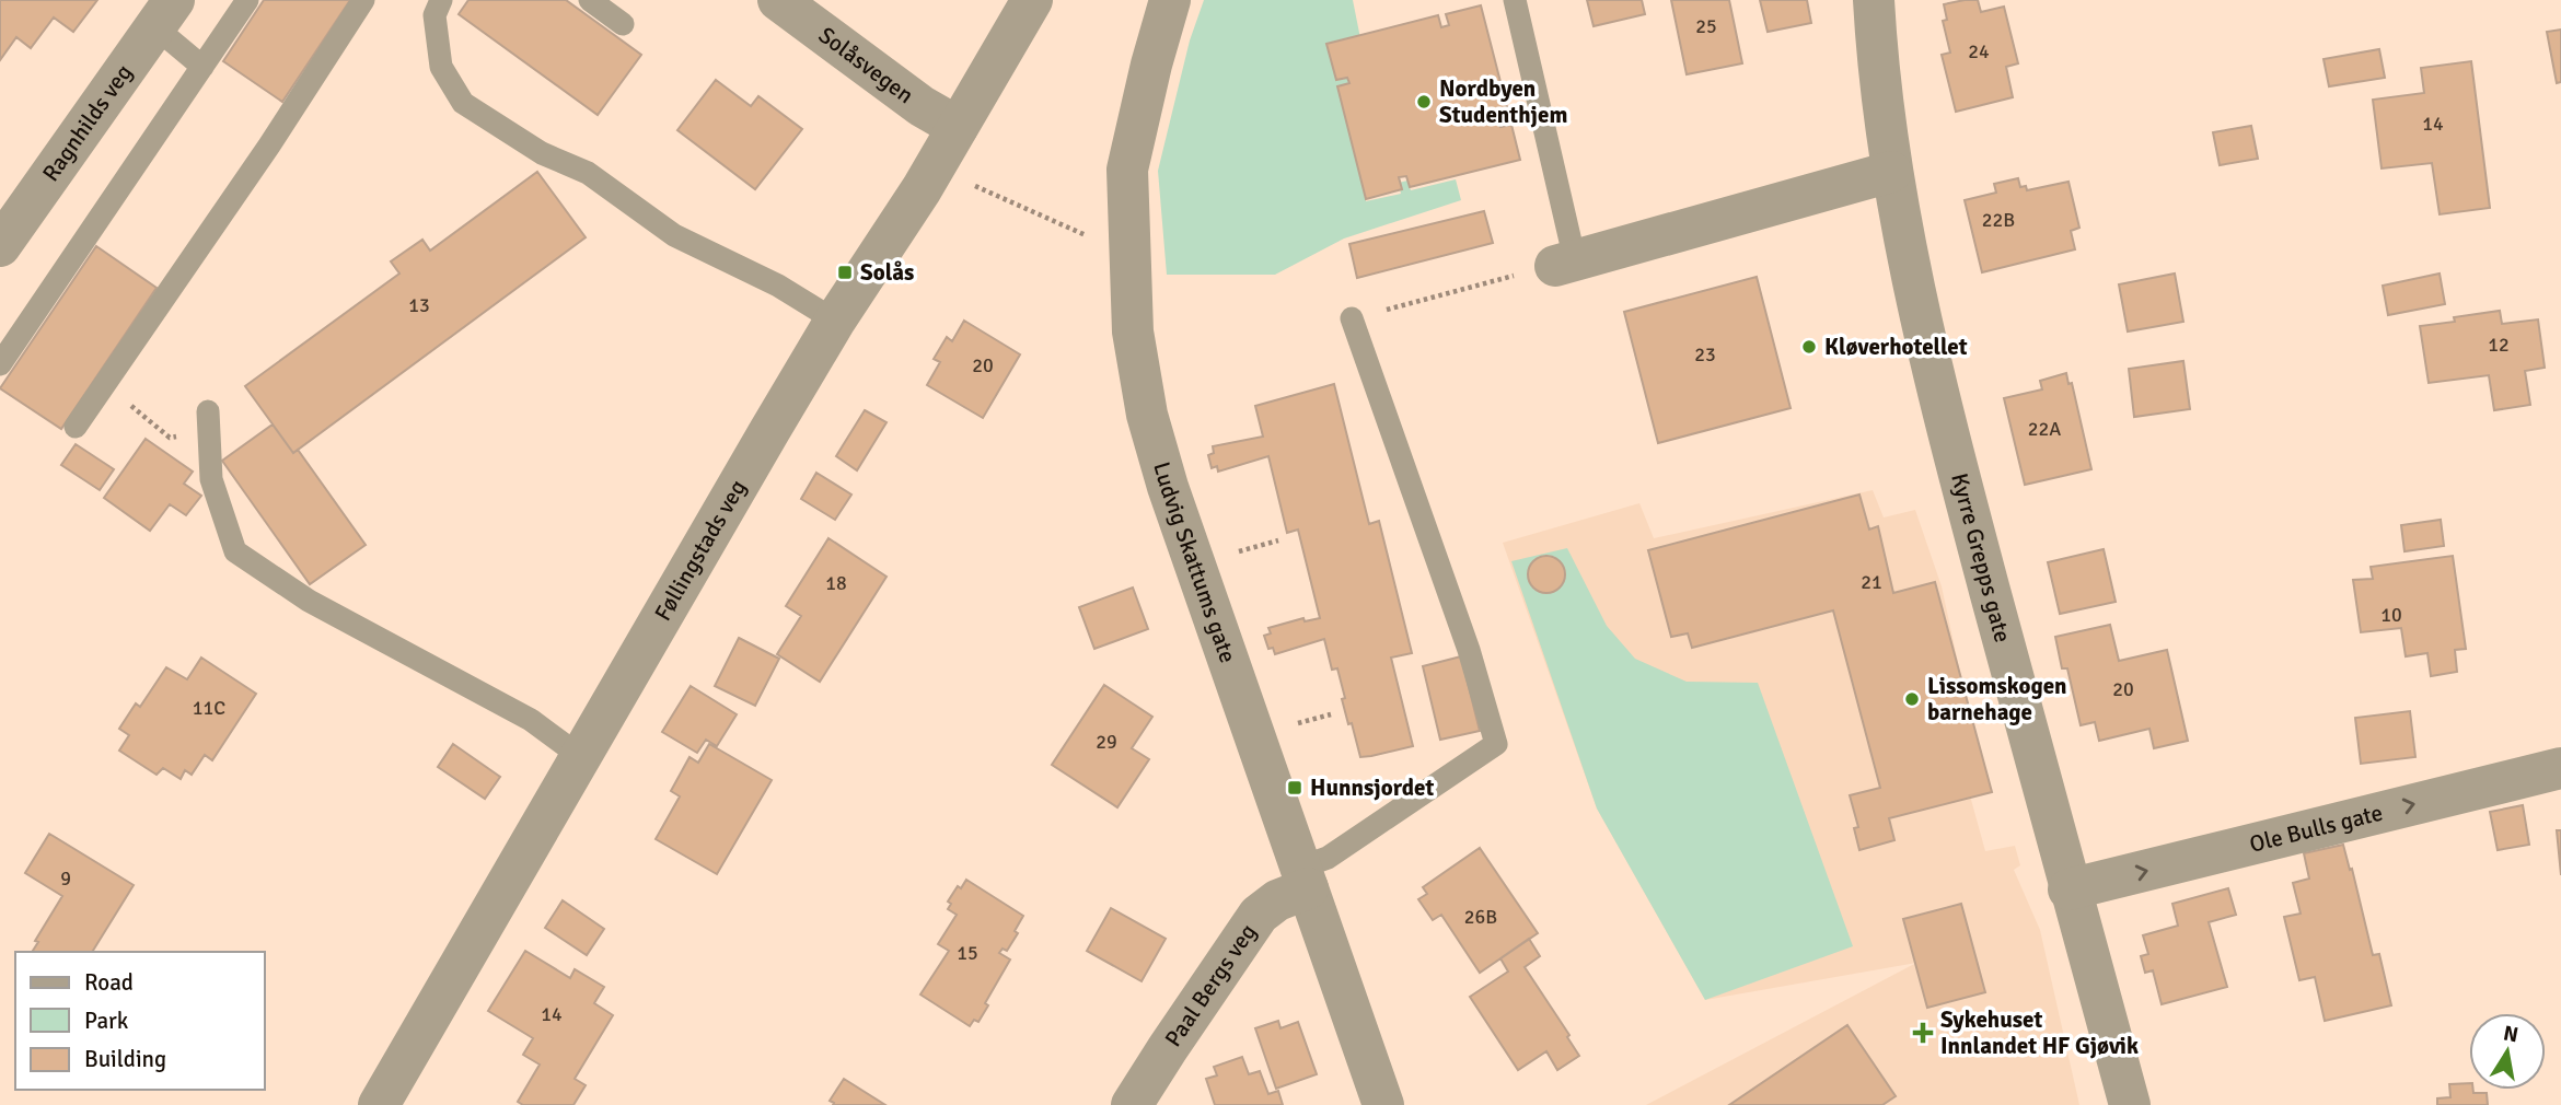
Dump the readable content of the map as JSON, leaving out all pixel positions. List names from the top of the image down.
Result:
{
  "streets": {
    "street": [
      "Solåsvegen",
      "Ragnhilds veg",
      "Føllingstads veg",
      "Kyrre Grepps gate",
      "Ludvig Skattums gate",
      "Ole Bulls gate",
      "Paal Bergs veg"
    ]
  },
  "crossings": [
    ["Solåsvegen", "Føllingstads veg"],
    ["Kyrre Grepps gate", "Ole Bulls gate"],
    ["Ludvig Skattums gate", "Paal Bergs veg"]
  ],
  "one_way": ["Ole Bulls gate"],
  "places": {
    "other": ["Nordbyen Studenthjem", "Kløverhotellet", "Lissomskogen barnehage"],
    "transit": ["Solås", "Hunnsjordet"],
    "health": ["Sykehuset Innlandet HF Gjøvik"]
  },
  "house_numbers": [
    "25",
    "24",
    "14",
    "22B",
    "13",
    "12",
    "23",
    "20",
    "22A",
    "21",
    "18",
    "10",
    "20",
    "11C",
    "29",
    "9",
    "26B",
    "15",
    "14"
  ],
  "legend": ["Road", "Park", "Building"],
  "north": "top"
}
